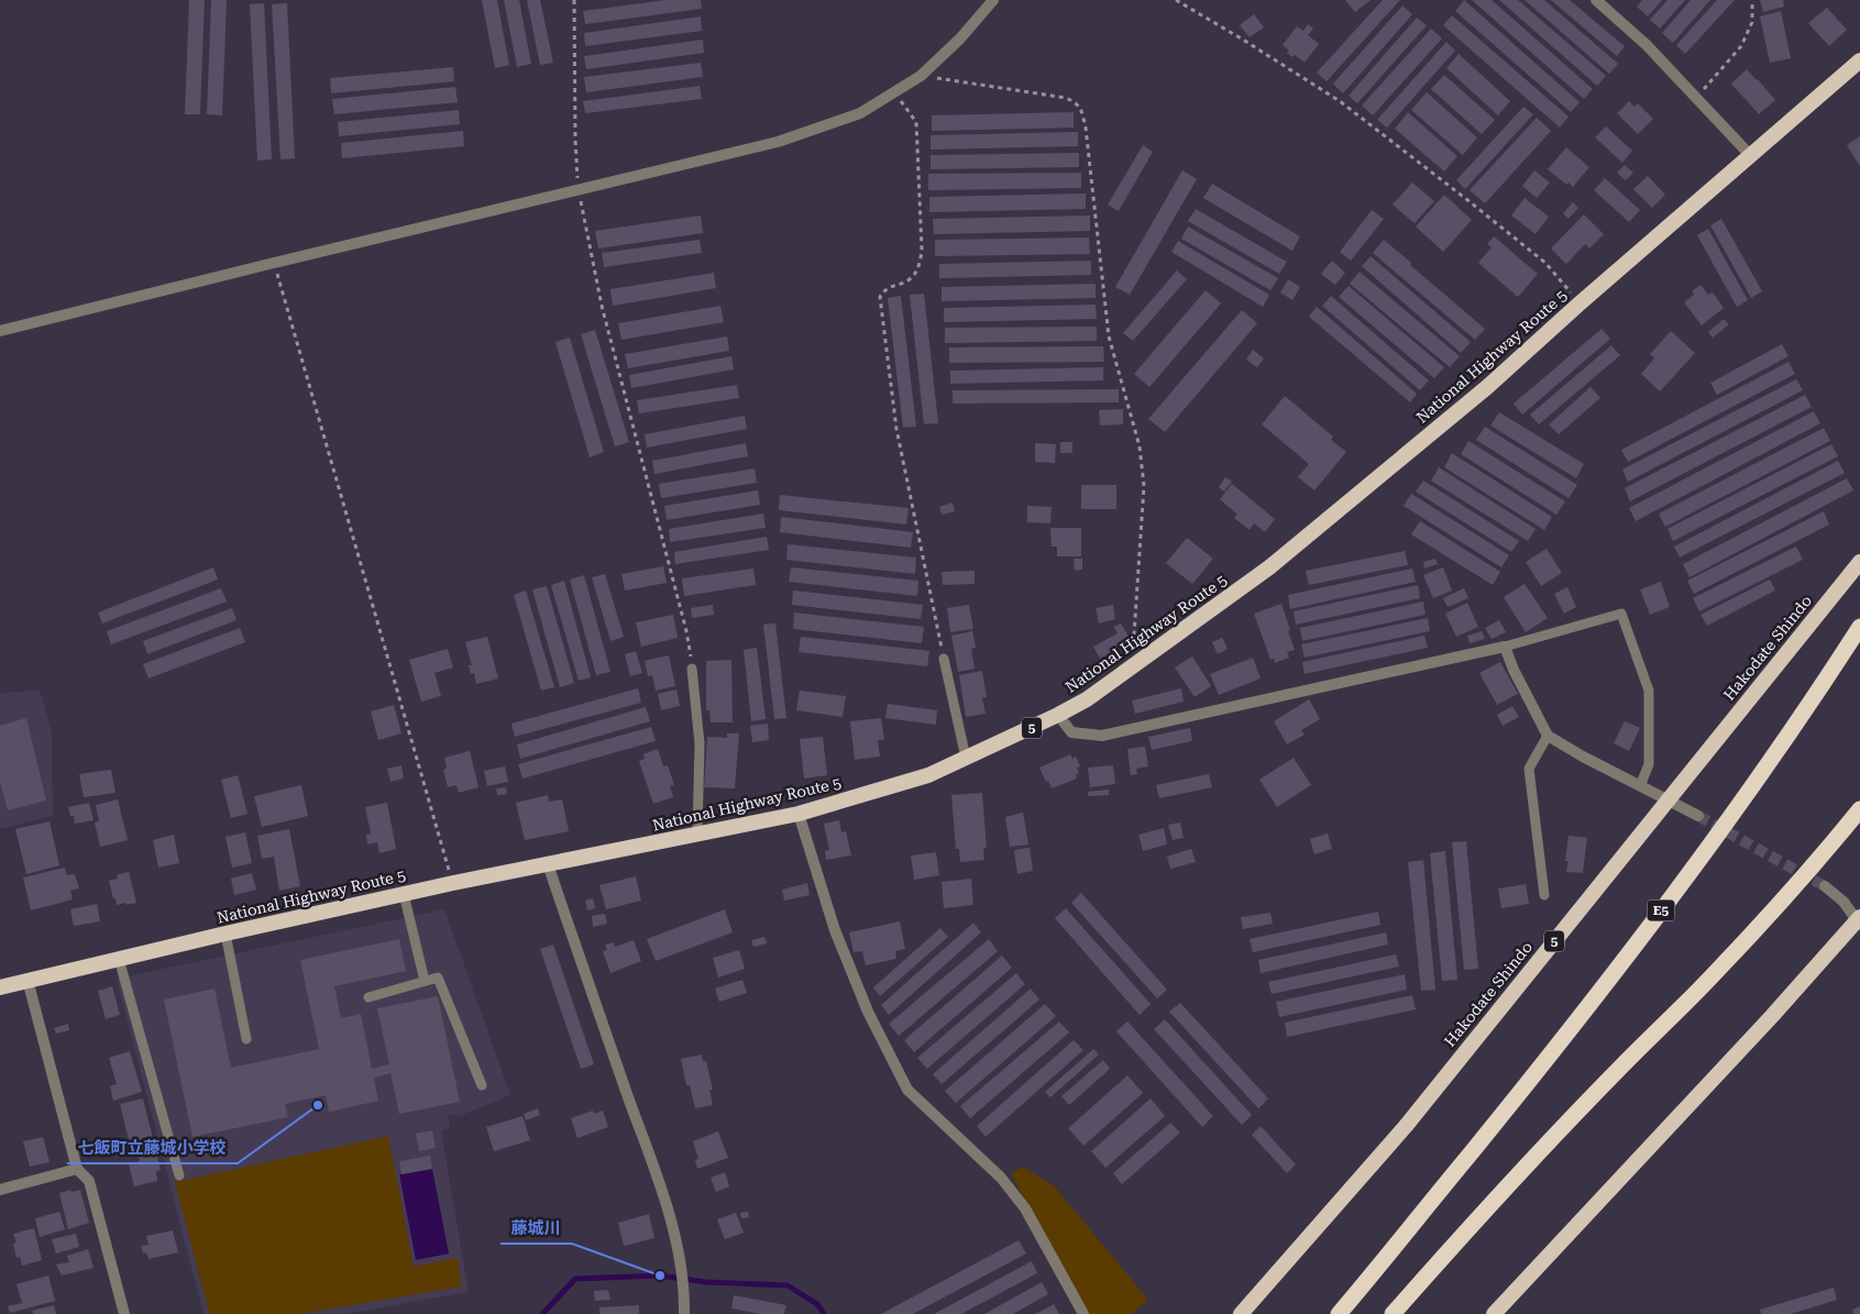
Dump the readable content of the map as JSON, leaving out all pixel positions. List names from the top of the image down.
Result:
{
  "streets": {
    "highway": [
      "National Highway Route 5",
      "Hakodate Shindo",
      "5",
      "E5"
    ]
  },
  "places": ["七飯町立藤城小学校", "藤城川"]
}
